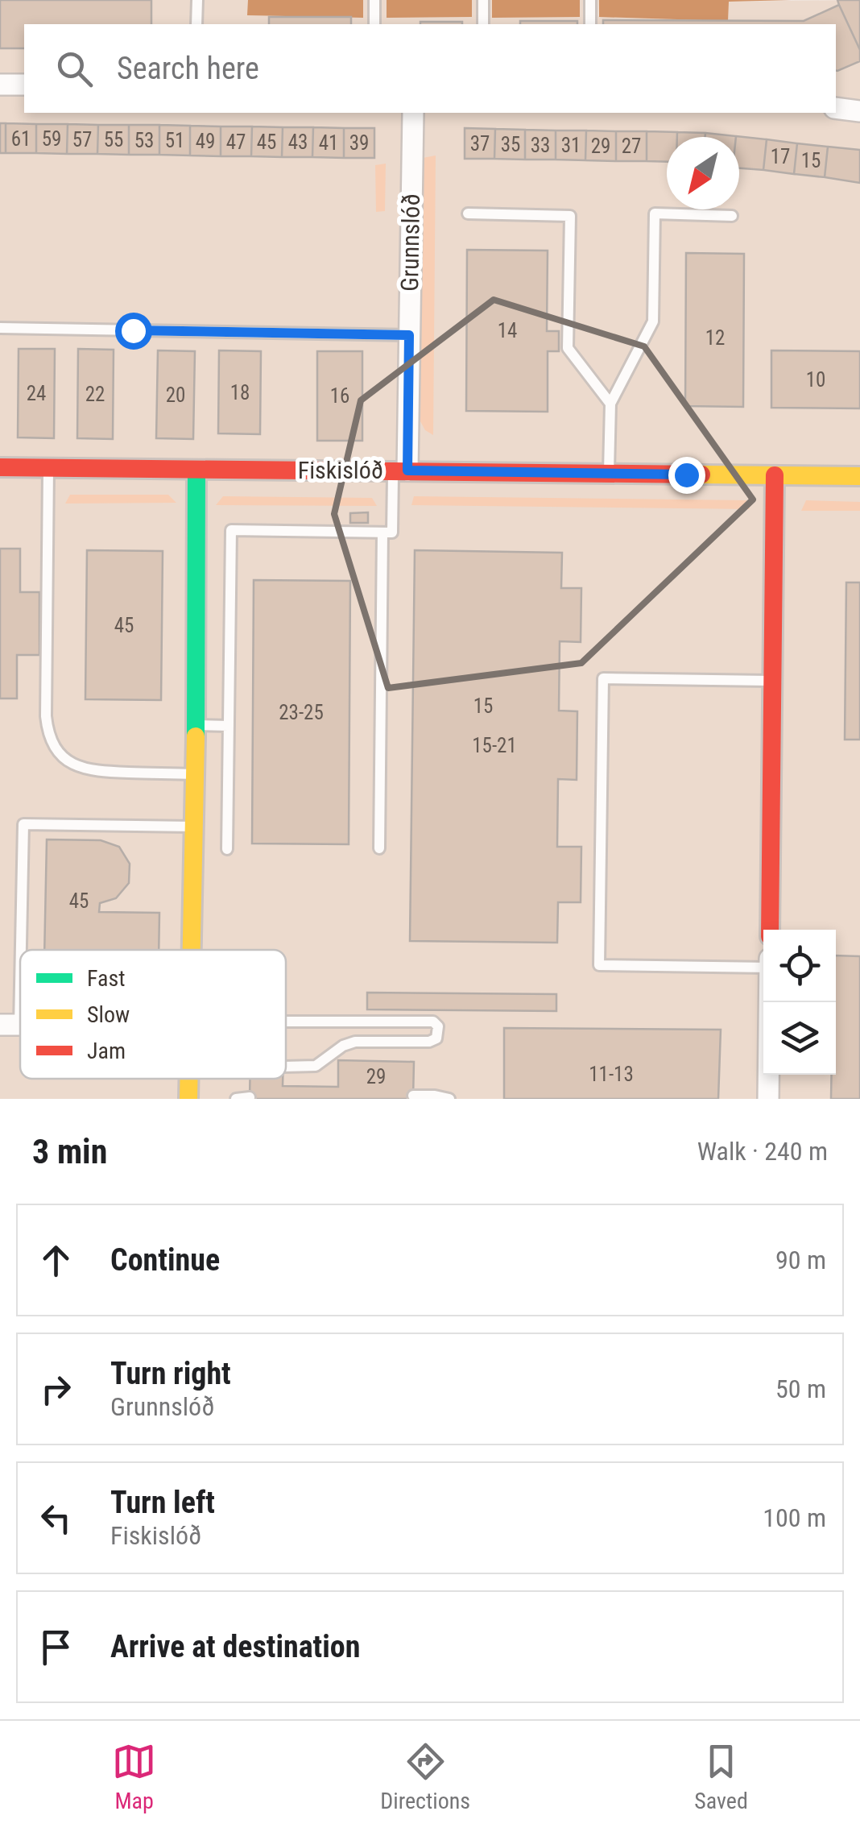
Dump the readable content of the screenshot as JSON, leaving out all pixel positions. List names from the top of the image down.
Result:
{
  "streets": {
    "street": ["Grunnslóð", "Fiskislóð"]
  },
  "crossings": [
    ["Grunnslóð", "Fiskislóð"]
  ],
  "house_numbers": [
    "61",
    "59",
    "57",
    "55",
    "53",
    "51",
    "49",
    "47",
    "45",
    "43",
    "41",
    "39",
    "37",
    "35",
    "33",
    "31",
    "29",
    "27",
    "17",
    "15",
    "14",
    "12",
    "10",
    "18",
    "24",
    "22",
    "20",
    "16",
    "45",
    "15",
    "23-25",
    "15-21",
    "45",
    "11-13",
    "29"
  ],
  "legend": ["Fast", "Slow", "Jam"],
  "north": "bottom left",
  "page": {
    "search": "Search here",
    "heading": ["3 min", "Walk · 240 m"],
    "list": [
      ["Continue", "90 m"],
      ["Turn right", "Grunnslóð", "50 m"],
      ["Turn left", "Fiskislóð", "100 m"],
      "Arrive at destination"
    ],
    "nav": ["Map", "Directions", "Saved"]
  }
}
